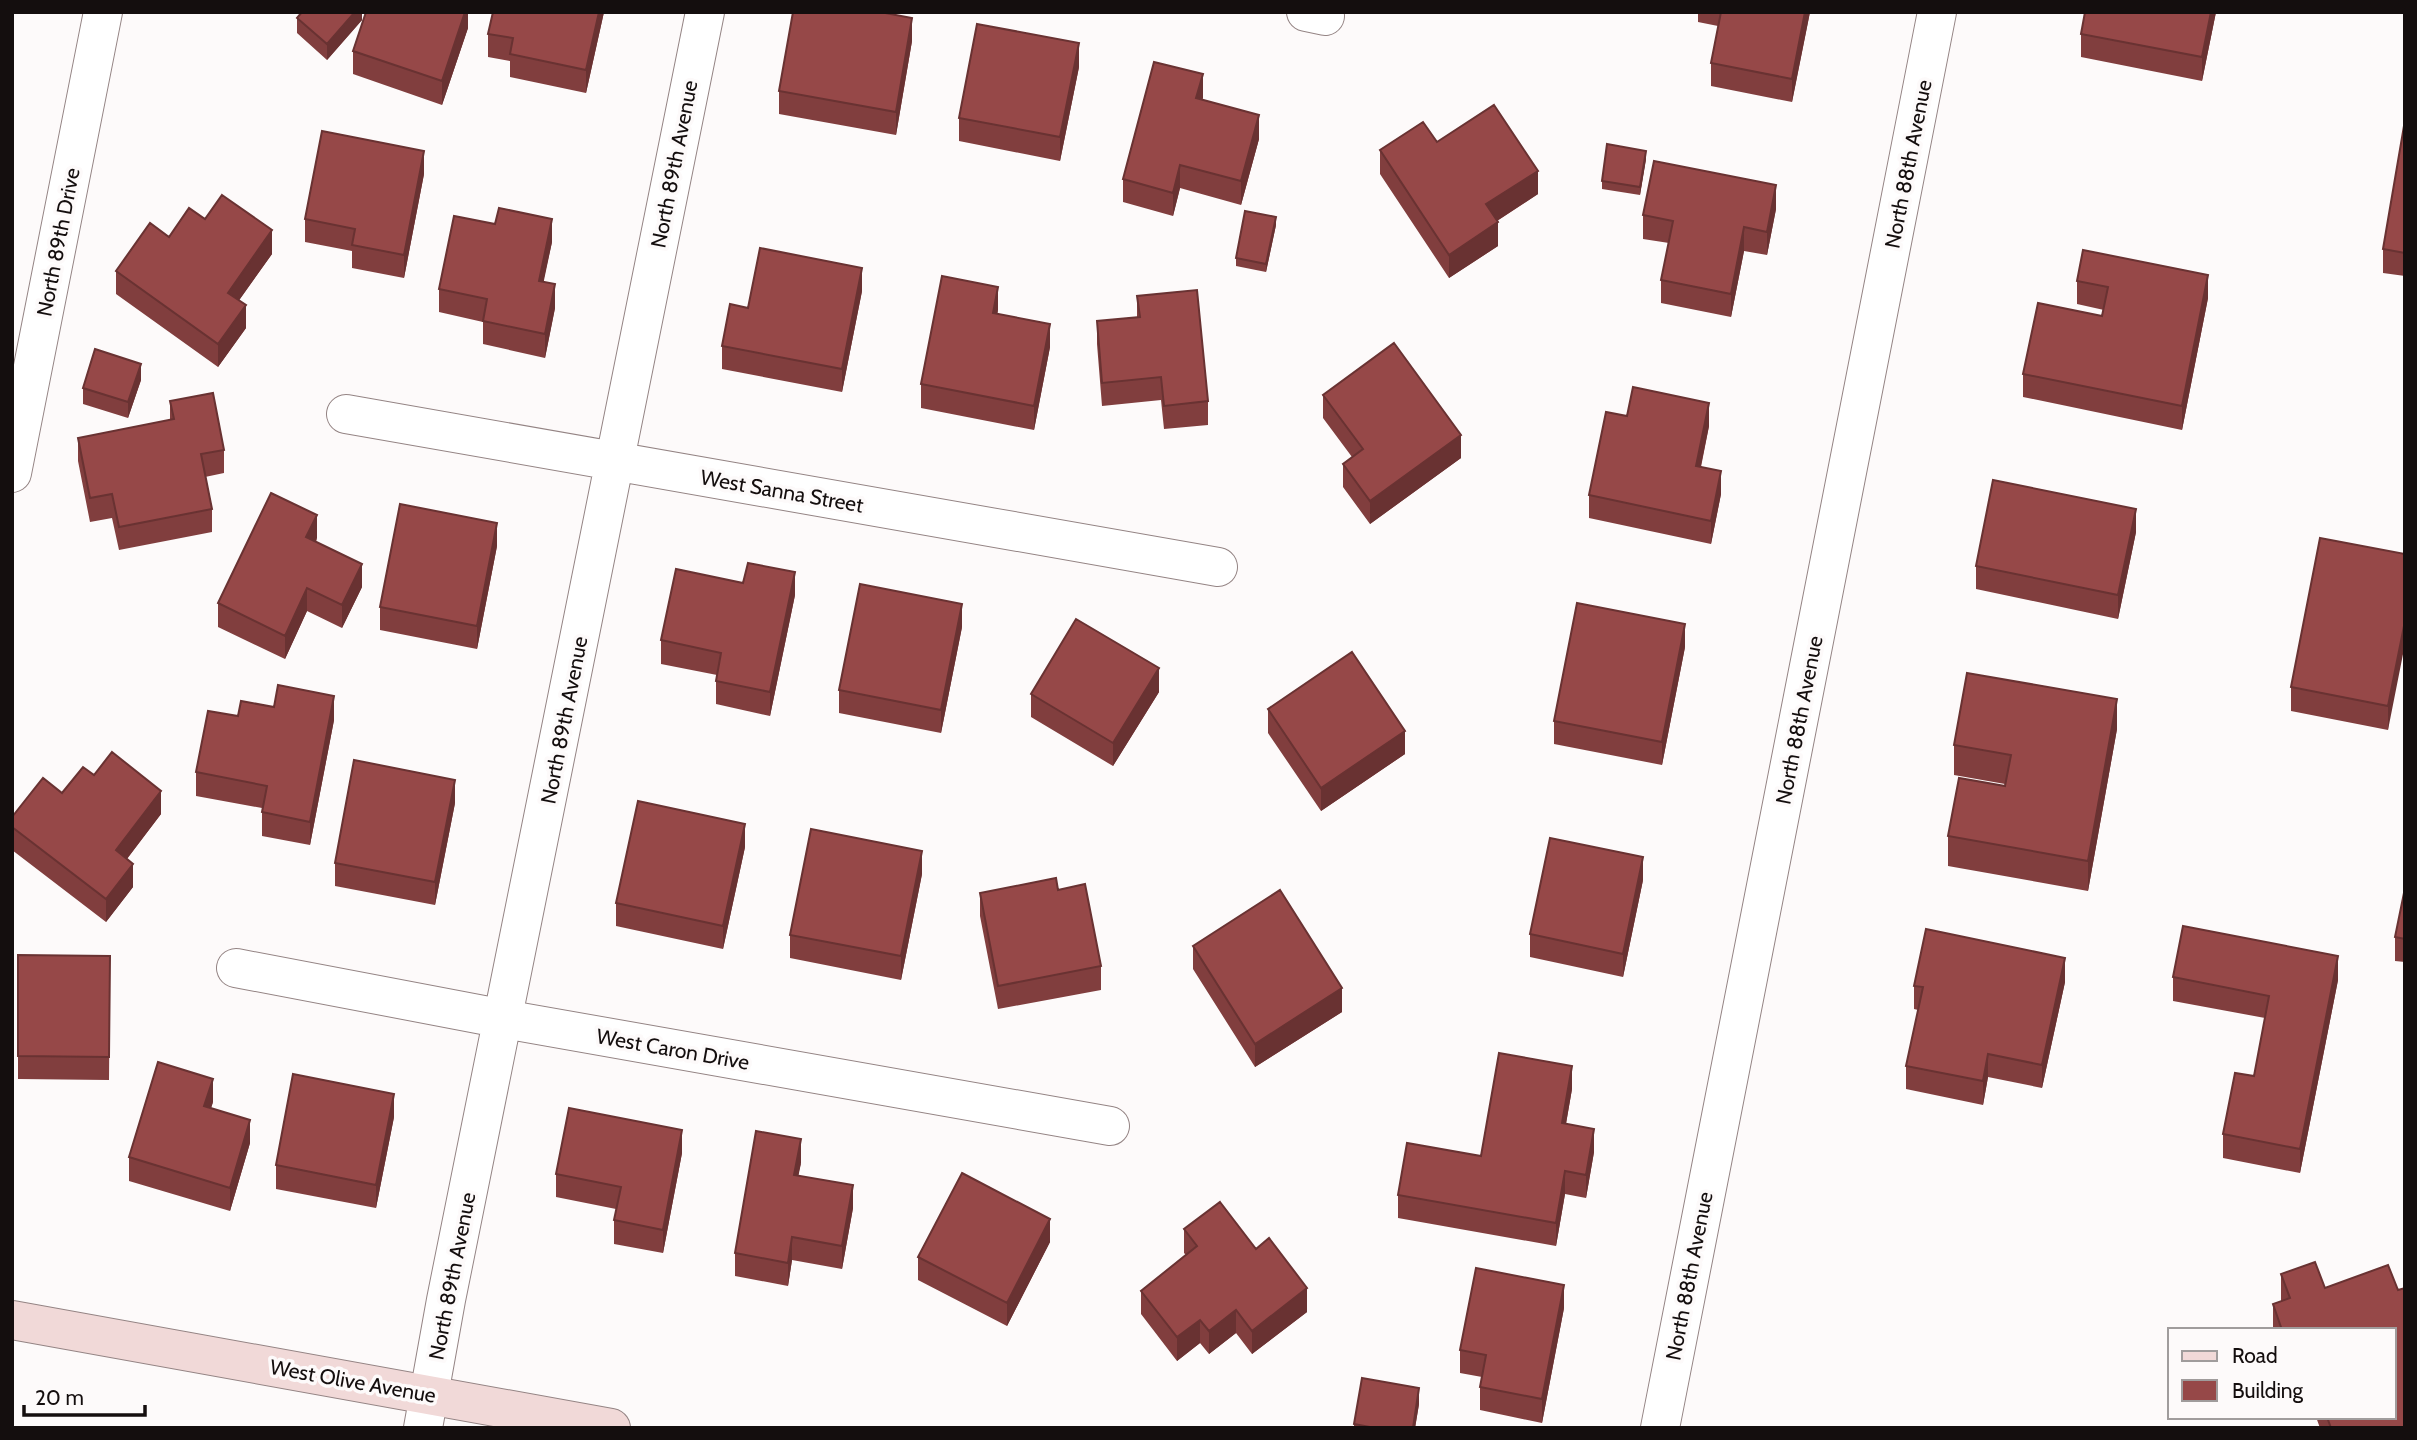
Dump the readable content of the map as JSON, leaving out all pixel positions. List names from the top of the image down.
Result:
{
  "streets": {
    "main road": ["West Olive Avenue"],
    "street": [
      "North 89th Avenue",
      "North 88th Avenue",
      "North 89th Drive",
      "West Sanna Street",
      "West Caron Drive"
    ]
  },
  "crossings": [
    ["North 89th Avenue", "West Sanna Street"],
    ["North 89th Avenue", "West Caron Drive"],
    ["North 89th Avenue", "West Olive Avenue"]
  ],
  "legend": ["Road", "Building"],
  "scale_bar": "20 m"
}
